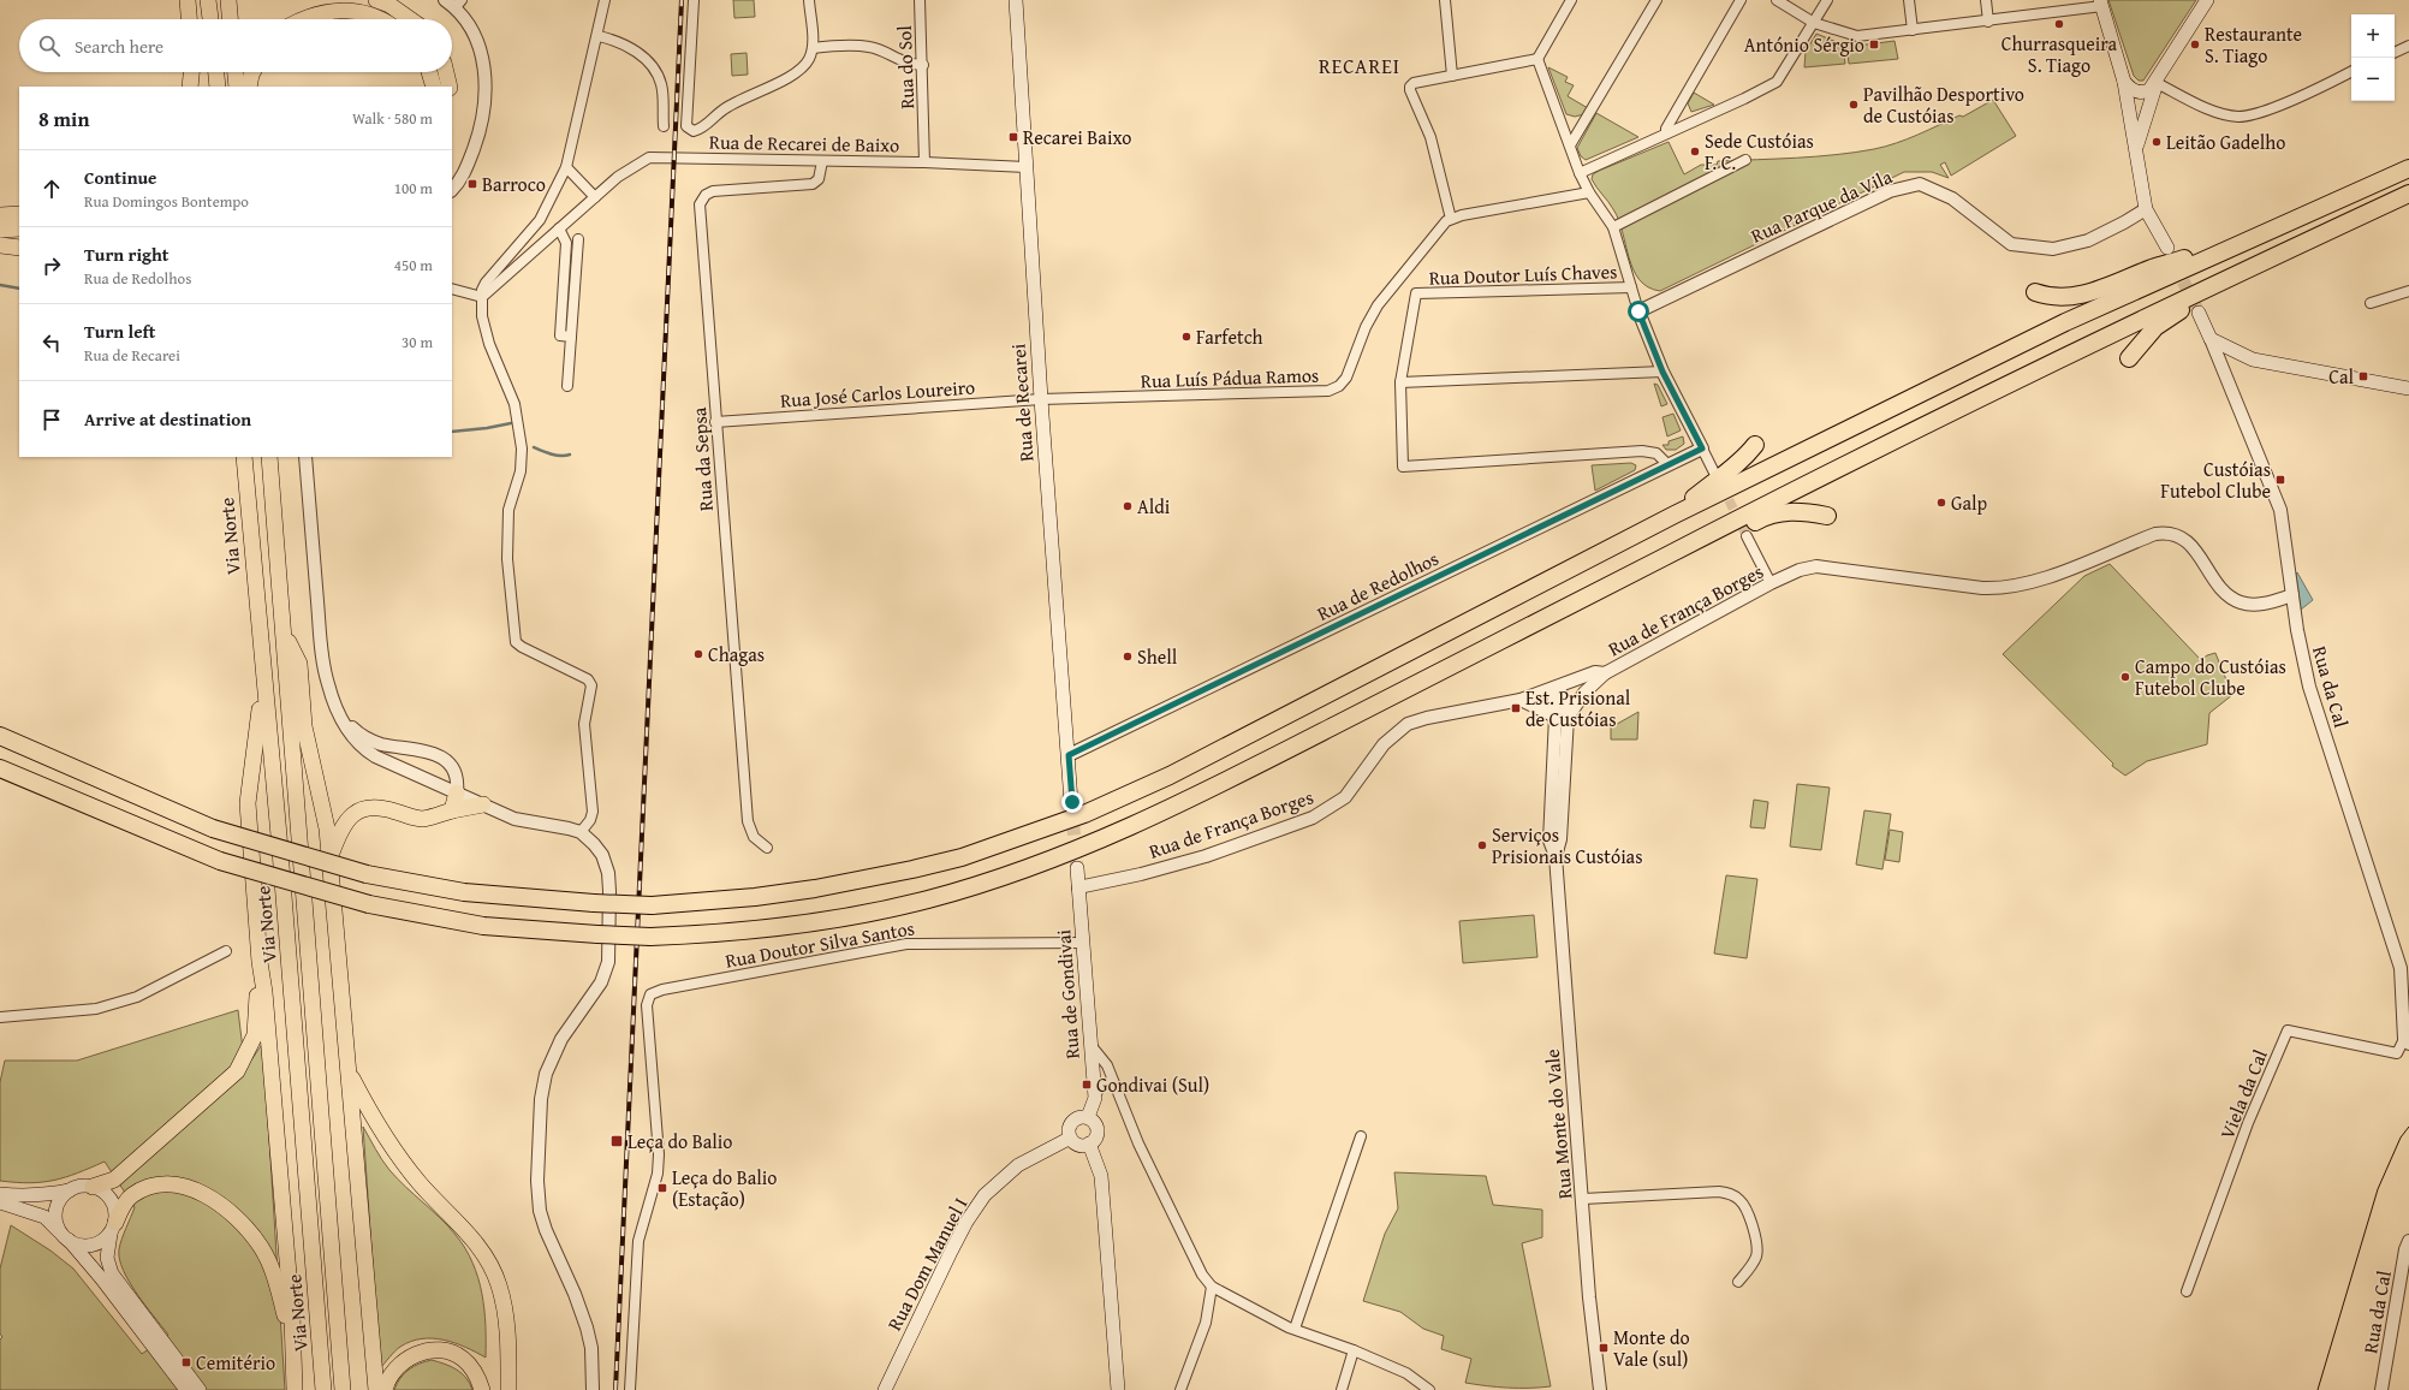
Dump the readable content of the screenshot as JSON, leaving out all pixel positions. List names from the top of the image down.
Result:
{
  "streets": {
    "highway": ["Via Norte"],
    "main road": ["Rua de Recarei", "Rua de Gondivai", "Rua Dom Manuel I"],
    "street": [
      "Rua do Sol",
      "Rua de Recarei de Baixo",
      "Rua Parque da Vila",
      "Rua Doutor Luís Chaves",
      "Rua Luís Pádua Ramos",
      "Rua José Carlos Loureiro",
      "Rua da Sepsa",
      "Rua de Redolhos",
      "Rua de França Borges",
      "Rua da Cal",
      "Rua Doutor Silva Santos",
      "Viela da Cal",
      "Rua Monte do Vale"
    ]
  },
  "crossings": [
    ["Rua do Sol", "Rua de Recarei de Baixo"],
    ["Rua de Recarei de Baixo", "Rua de Recarei"],
    ["Rua de Recarei de Baixo", "Rua da Sepsa"],
    ["Rua Luís Pádua Ramos", "Rua José Carlos Loureiro"],
    ["Rua Luís Pádua Ramos", "Rua de Recarei"],
    ["Rua José Carlos Loureiro", "Rua de Recarei"],
    ["Rua José Carlos Loureiro", "Rua da Sepsa"],
    ["Rua de Recarei", "Rua de Redolhos"],
    ["Rua de França Borges", "Rua da Cal"],
    ["Rua de França Borges", "Rua de Gondivai"],
    ["Rua de França Borges", "Rua Monte do Vale"],
    ["Rua da Cal", "Viela da Cal"],
    ["Rua Doutor Silva Santos", "Rua de Gondivai"],
    ["Rua de Gondivai", "Rua Dom Manuel I"]
  ],
  "districts": ["RECAREI"],
  "places": {
    "other": [
      "Churrasqueira S. Tiago",
      "Restaurante S. Tiago",
      "Pavilhão Desportivo de Custóias",
      "Leitão Gadelho",
      "Sede Custóias F. C.",
      "Farfetch",
      "Galp",
      "Aldi",
      "Chagas",
      "Shell",
      "Campo do Custóias Futebol Clube",
      "Serviços Prisionais Custóias"
    ],
    "transit": [
      "António Sérgio",
      "Recarei Baixo",
      "Barroco",
      "Cal",
      "Custóias Futebol Clube",
      "Est. Prisional de Custóias",
      "Gondivai (Sul)",
      "Leça do Balio",
      "Leça do Balio (Estação)",
      "Monte do Vale (sul)",
      "Cemitério"
    ]
  },
  "page": {
    "map_buttons": ["+", "−"],
    "search": "Search here",
    "heading": ["8 min", "Walk · 580 m"],
    "list": [
      ["Continue", "Rua Domingos Bontempo", "100 m"],
      ["Turn right", "Rua de Redolhos", "450 m"],
      ["Turn left", "Rua de Recarei", "30 m"],
      "Arrive at destination"
    ]
  }
}
